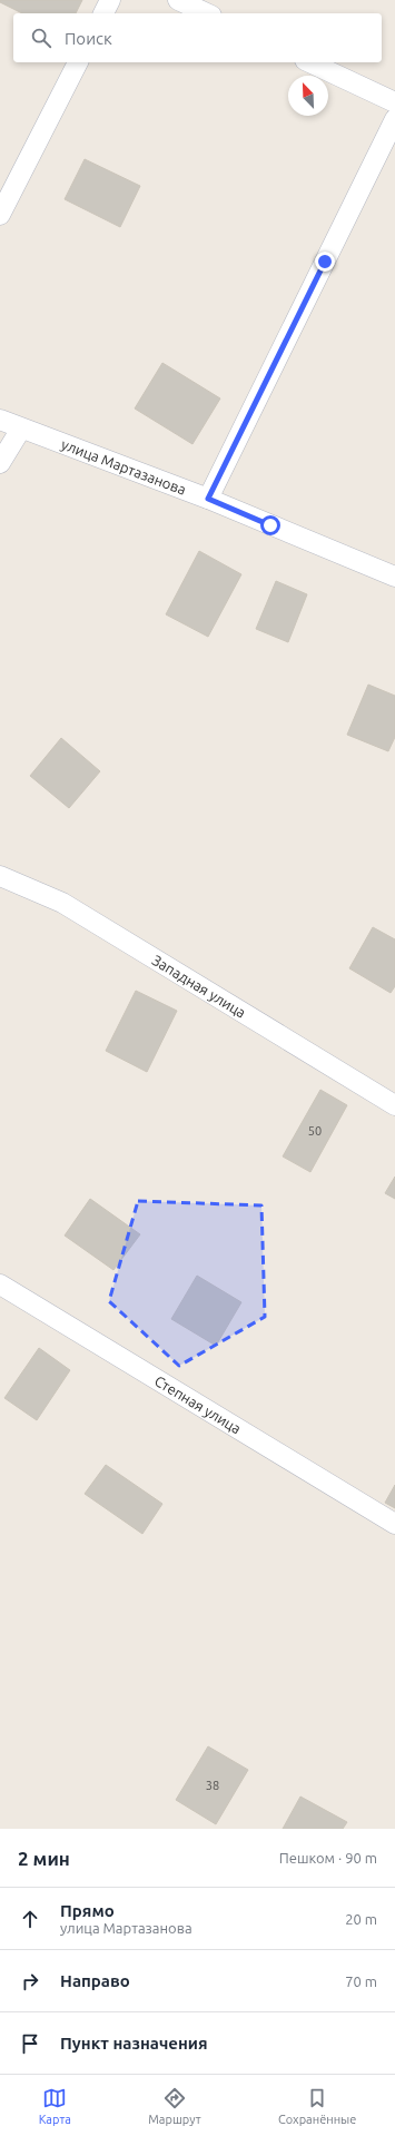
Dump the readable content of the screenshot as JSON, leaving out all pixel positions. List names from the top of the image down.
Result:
{
  "streets": {
    "street": ["улица Мартазанова", "Западная улица", "Степная улица"]
  },
  "house_numbers": ["50", "38"],
  "north": "top left",
  "page": {
    "search": "Поиск",
    "heading": ["2 мин", "Пешком · 90 m"],
    "list": [
      ["Прямо", "улица Мартазанова", "20 m"],
      ["Направо", "70 m"],
      "Пункт назначения"
    ],
    "nav": ["Карта", "Маршрут", "Сохранённые"]
  }
}
